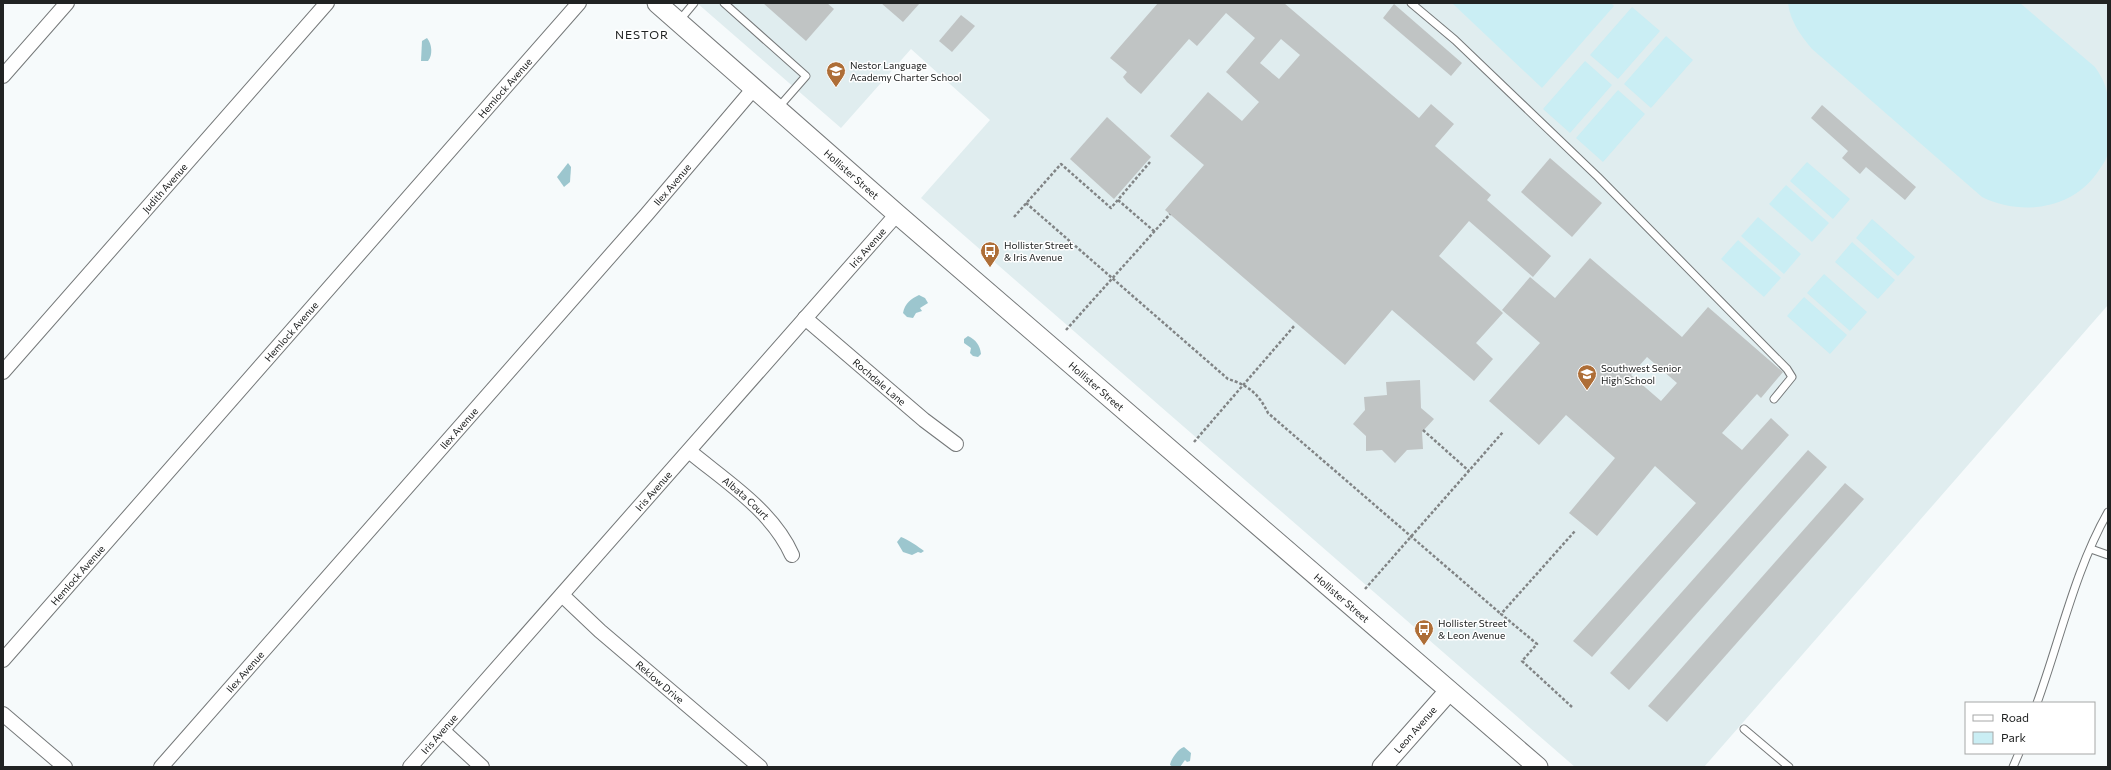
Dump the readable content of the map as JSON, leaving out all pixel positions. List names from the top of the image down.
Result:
{
  "streets": {
    "main road": ["Hollister Street", "Leon Avenue"],
    "street": [
      "Hemlock Avenue",
      "Ilex Avenue",
      "Judith Avenue",
      "Iris Avenue",
      "Rochdale Lane",
      "Albata Court",
      "Reklow Drive"
    ]
  },
  "crossings": [
    ["Hollister Street", "Ilex Avenue"],
    ["Hollister Street", "Iris Avenue"],
    ["Hollister Street", "Leon Avenue"],
    ["Iris Avenue", "Rochdale Lane"],
    ["Iris Avenue", "Albata Court"],
    ["Iris Avenue", "Reklow Drive"]
  ],
  "districts": ["NESTOR"],
  "places": {
    "school or university": ["Nestor Language Academy Charter School", "Southwest Senior High School"],
    "bus stop": ["Hollister Street & Iris Avenue", "Hollister Street & Leon Avenue"]
  },
  "legend": ["Road", "Park"]
}
